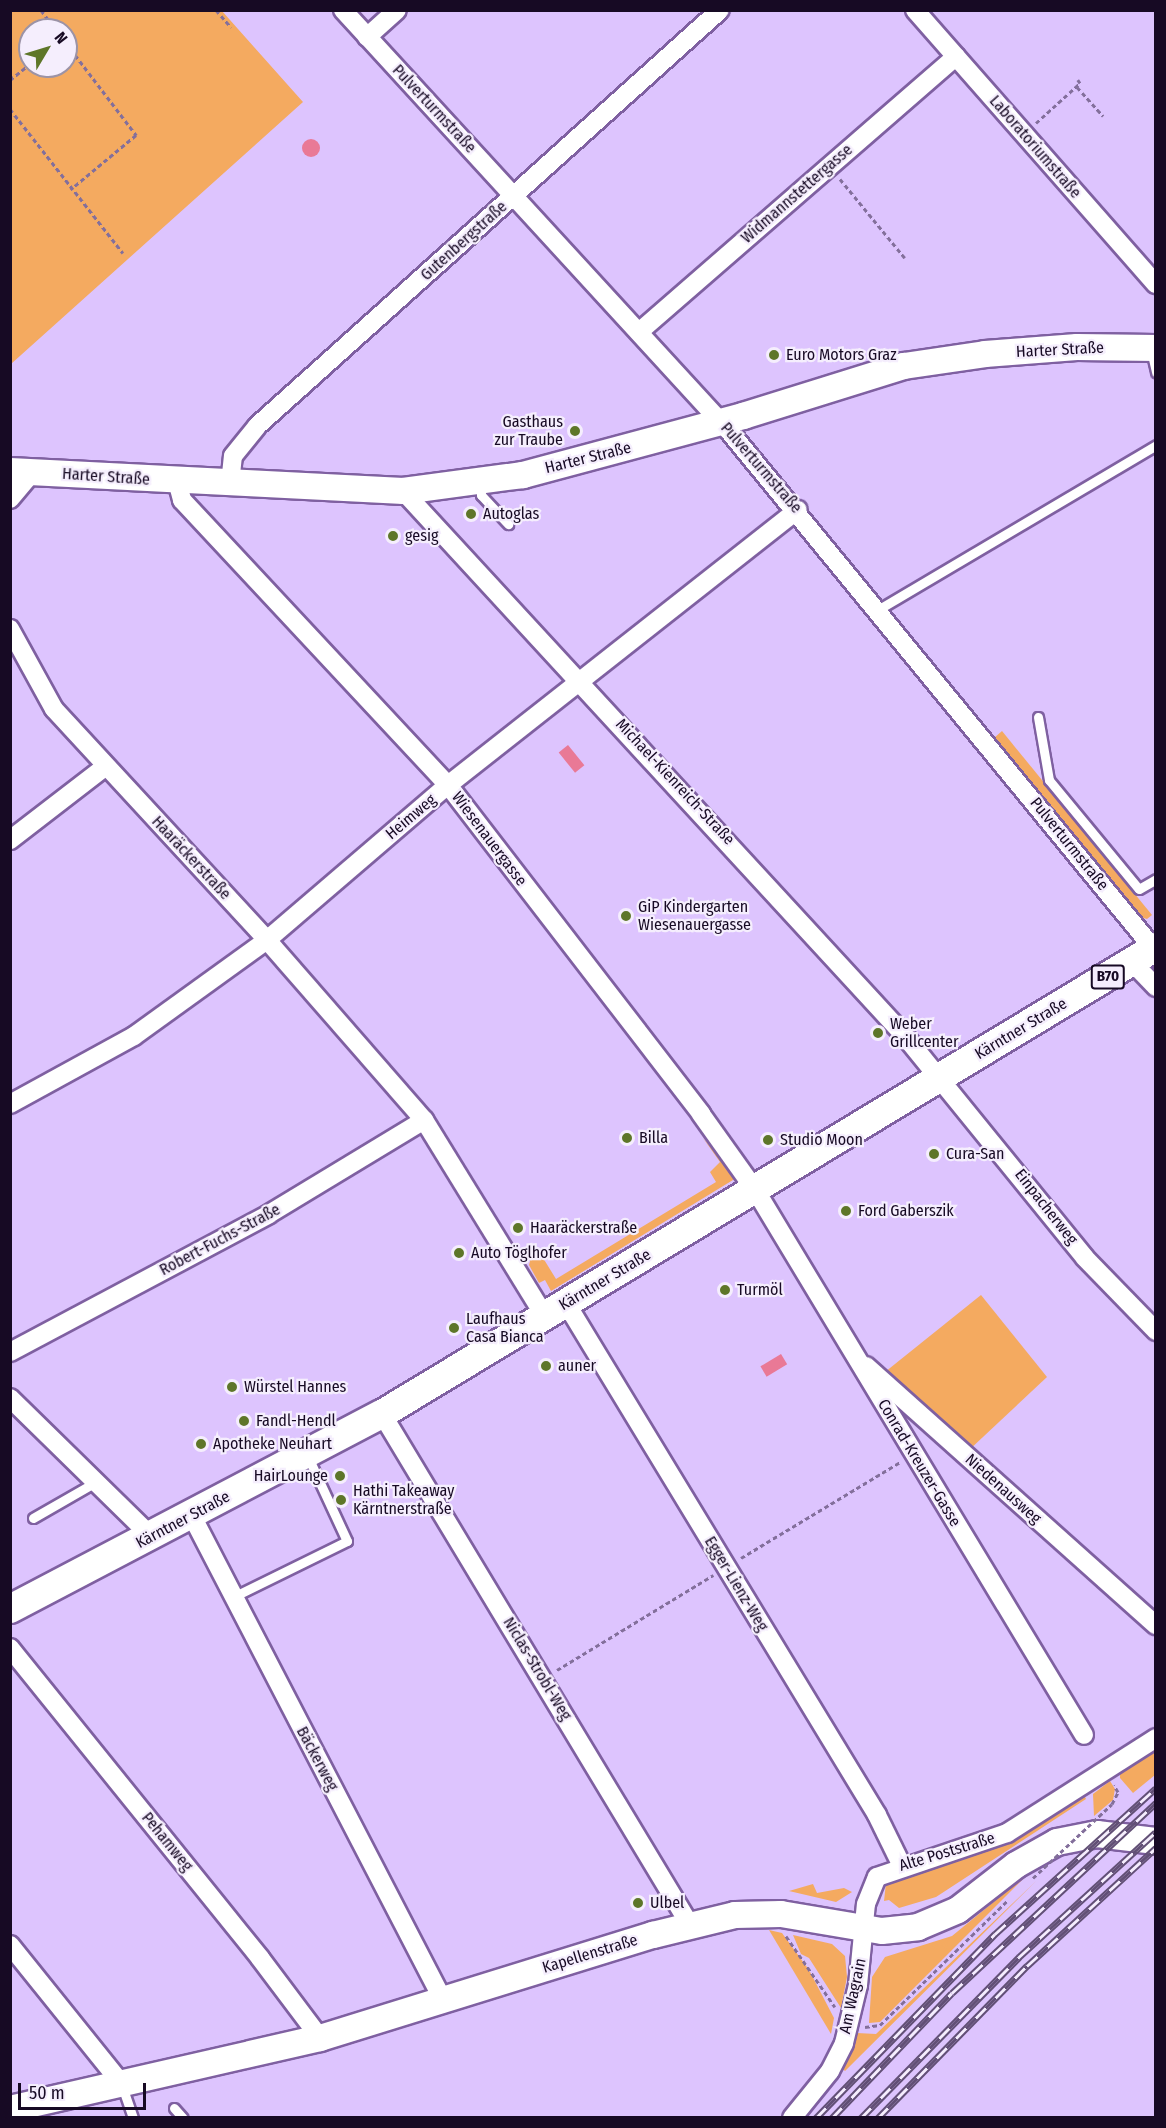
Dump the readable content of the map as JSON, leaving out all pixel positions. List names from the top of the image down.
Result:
{
  "streets": {
    "main road": [
      "Harter Straße",
      "B70",
      "Kärntner Straße",
      "Kapellenstraße"
    ],
    "street": [
      "Pulverturmstraße",
      "Laboratoriumstraße",
      "Widmannstettergasse",
      "Gutenbergstraße",
      "Michael-Kienreich-Straße",
      "Heimweg",
      "Wiesenauergasse",
      "Haaräckerstraße",
      "Einpacherweg",
      "Robert-Fuchs-Straße",
      "Conrad-Kreuzer-Gasse",
      "Niedenausweg",
      "Egger-Lienz-Weg",
      "Niclas-Strobl-Weg",
      "Bäckerweg",
      "Pehamweg",
      "Alte Poststraße",
      "Am Wagrain"
    ]
  },
  "crossings": [
    ["Pulverturmstraße", "Widmannstettergasse"],
    ["Pulverturmstraße", "Gutenbergstraße"],
    ["Pulverturmstraße", "Harter Straße"],
    ["Pulverturmstraße", "Heimweg"],
    ["Pulverturmstraße", "Kärntner Straße"],
    ["Laboratoriumstraße", "Widmannstettergasse"],
    ["Gutenbergstraße", "Harter Straße"],
    ["Harter Straße", "Michael-Kienreich-Straße"],
    ["Harter Straße", "Wiesenauergasse"],
    ["Michael-Kienreich-Straße", "Heimweg"],
    ["Michael-Kienreich-Straße", "Kärntner Straße"],
    ["Michael-Kienreich-Straße", "Einpacherweg"],
    ["Heimweg", "Wiesenauergasse"],
    ["Heimweg", "Haaräckerstraße"],
    ["Wiesenauergasse", "Kärntner Straße"],
    ["Wiesenauergasse", "Conrad-Kreuzer-Gasse"],
    ["Haaräckerstraße", "Kärntner Straße"],
    ["Haaräckerstraße", "Robert-Fuchs-Straße"],
    ["Haaräckerstraße", "Egger-Lienz-Weg"],
    ["Kärntner Straße", "Einpacherweg"],
    ["Kärntner Straße", "Conrad-Kreuzer-Gasse"],
    ["Kärntner Straße", "Egger-Lienz-Weg"],
    ["Kärntner Straße", "Niclas-Strobl-Weg"],
    ["Kärntner Straße", "Bäckerweg"],
    ["Conrad-Kreuzer-Gasse", "Niedenausweg"],
    ["Egger-Lienz-Weg", "Alte Poststraße"],
    ["Niclas-Strobl-Weg", "Kapellenstraße"],
    ["Bäckerweg", "Kapellenstraße"],
    ["Pehamweg", "Kapellenstraße"],
    ["Alte Poststraße", "Kapellenstraße"],
    ["Alte Poststraße", "Am Wagrain"],
    ["Kapellenstraße", "Am Wagrain"]
  ],
  "places": [
    "Euro Motors Graz",
    "Gasthaus zur Traube",
    "Autoglas",
    "gesig",
    "GiP Kindergarten Wiesenauergasse",
    "Weber Grillcenter",
    "Billa",
    "Studio Moon",
    "Cura-San",
    "Ford Gaberszik",
    "Haaräckerstraße",
    "Auto Töglhofer",
    "Turmöl",
    "Laufhaus Casa Bianca",
    "auner",
    "Würstel Hannes",
    "Fandl-Hendl",
    "Apotheke Neuhart",
    "HairLounge",
    "Hathi Takeaway Kärntnerstraße",
    "Ulbel"
  ],
  "scale_bar": "50 m",
  "north": "top right"
}
